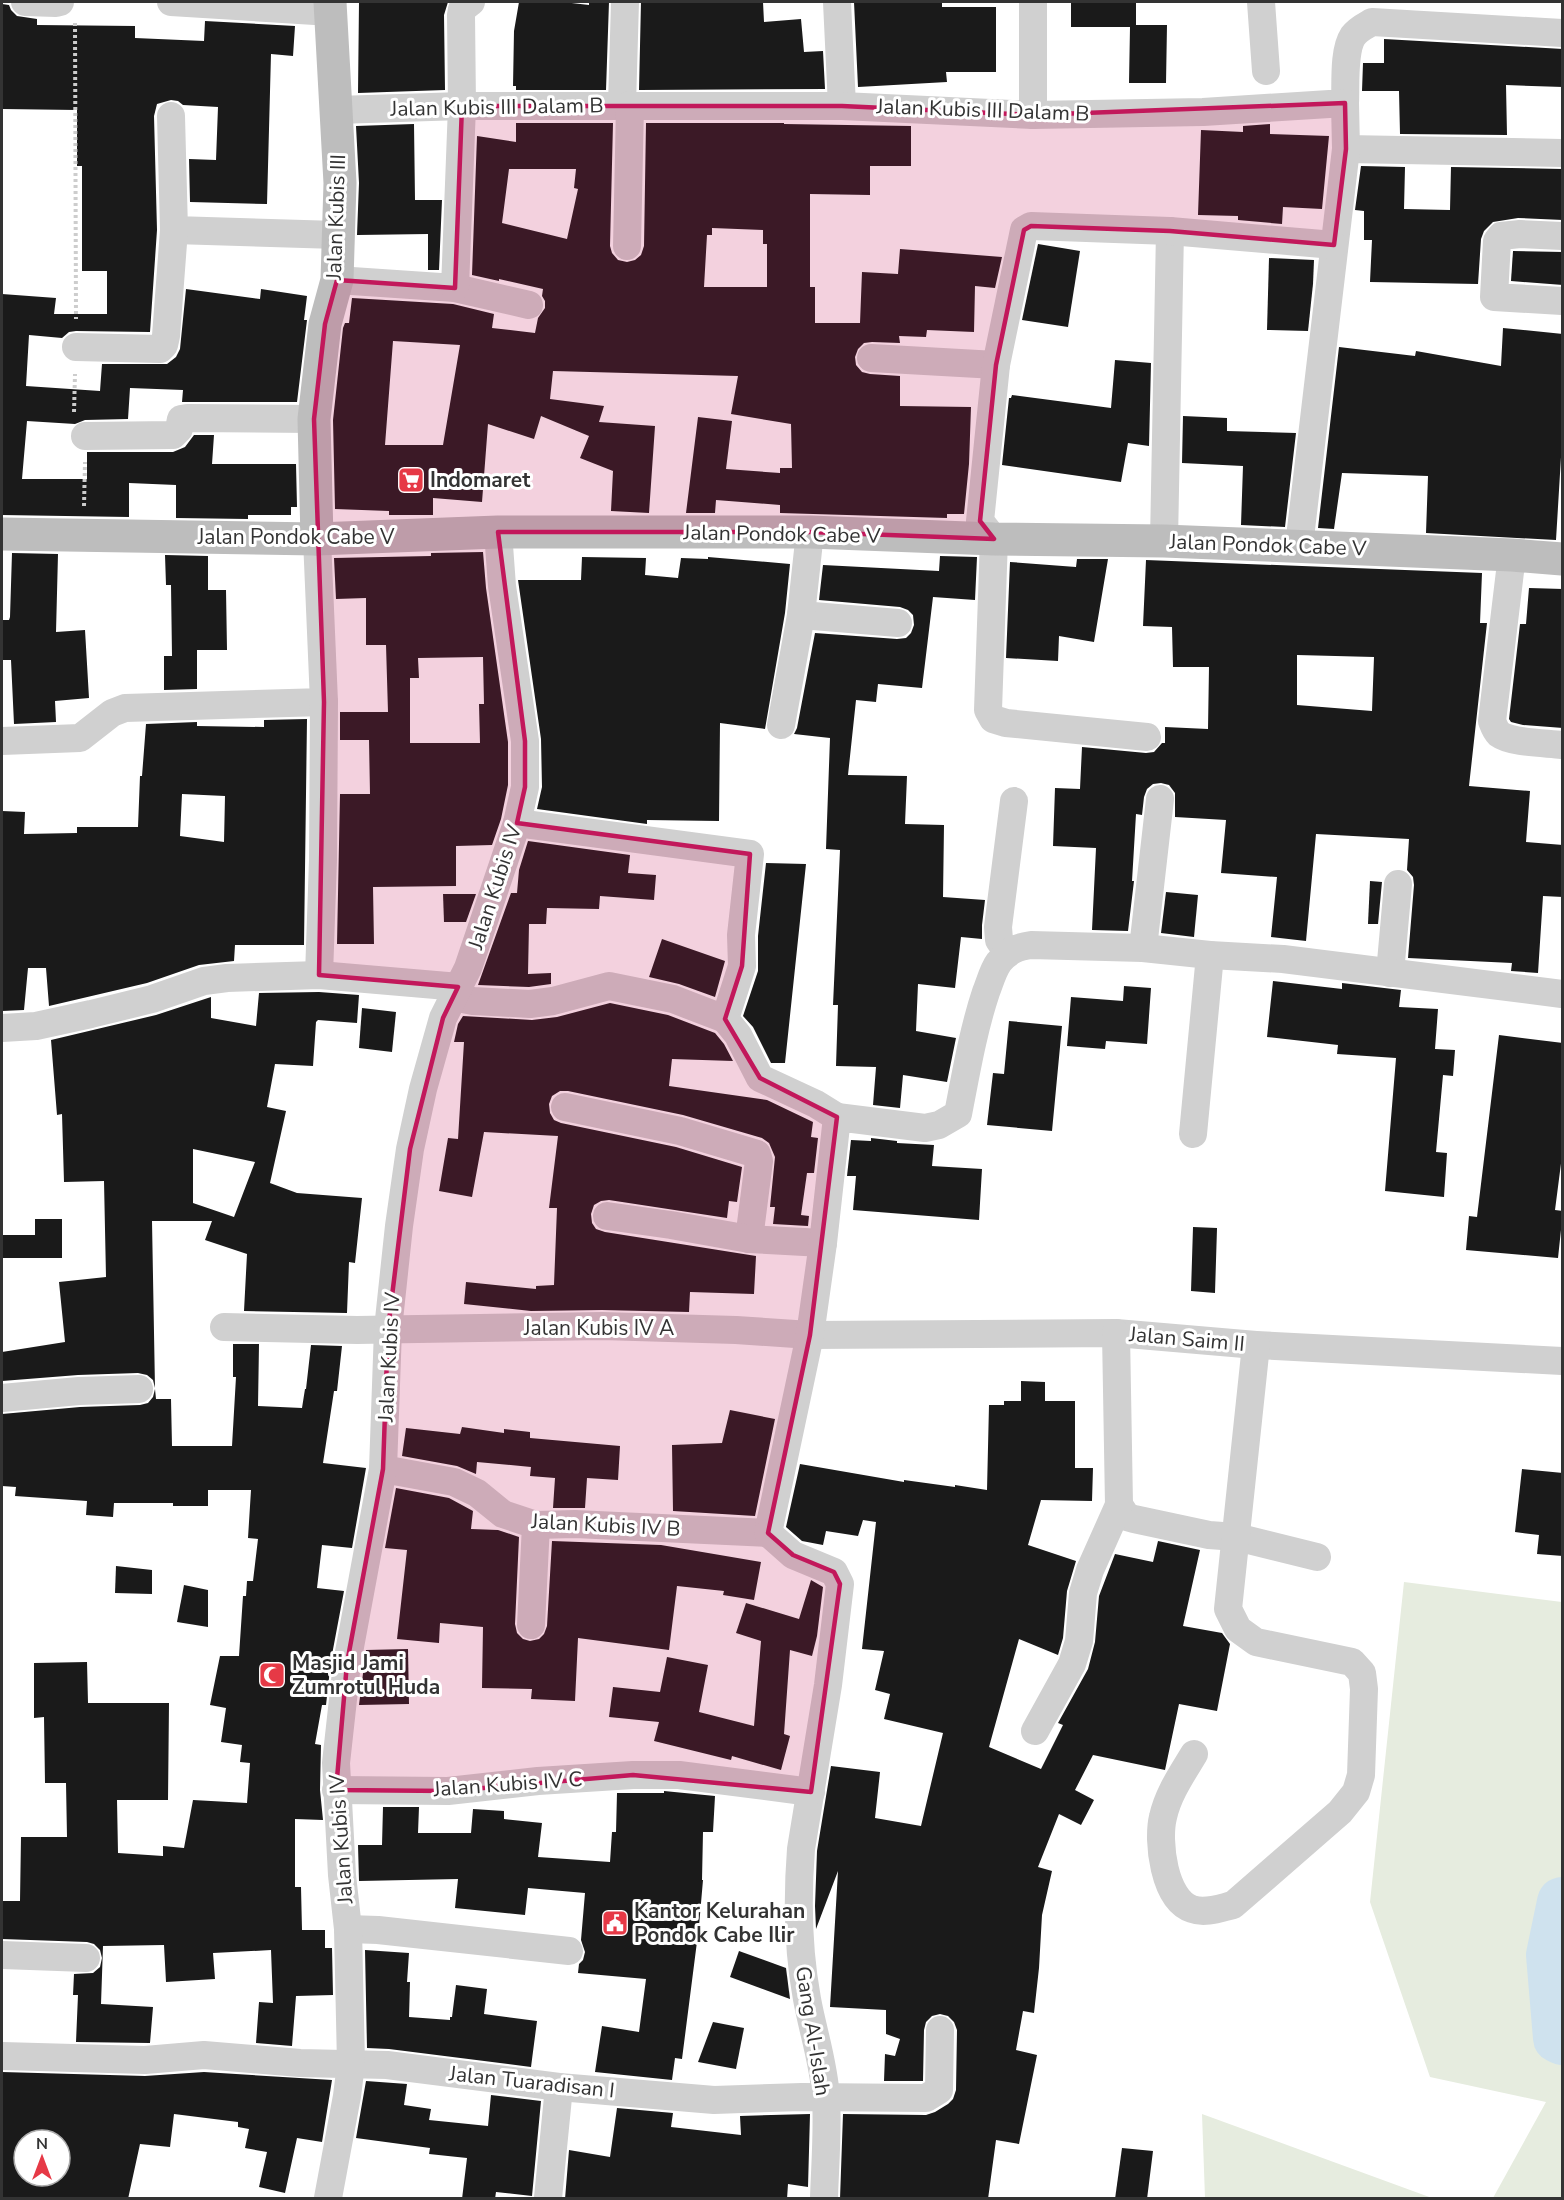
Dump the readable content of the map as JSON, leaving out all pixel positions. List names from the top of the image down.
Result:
{
  "streets": {
    "street": [
      "Jalan Kubis III Dalam B",
      "Jalan Kubis III",
      "Jalan Pondok Cabe V",
      "Jalan Kubis IV",
      "Jalan Kubis IV A",
      "Jalan Saim II",
      "Jalan Kubis IV B",
      "Jalan Kubis IV C",
      "Gang Al-Islah",
      "Jalan Tuaradisan I"
    ]
  },
  "crossings": [
    ["Jalan Kubis III Dalam B", "Jalan Kubis III"],
    ["Jalan Kubis III", "Jalan Pondok Cabe V"],
    ["Jalan Pondok Cabe V", "Jalan Kubis IV"],
    ["Jalan Kubis IV", "Jalan Kubis IV A"],
    ["Jalan Kubis IV", "Jalan Kubis IV B"],
    ["Jalan Kubis IV", "Jalan Kubis IV C"],
    ["Jalan Kubis IV", "Jalan Tuaradisan I"],
    ["Jalan Kubis IV A", "Jalan Saim II"],
    ["Jalan Kubis IV B", "Gang Al-Islah"],
    ["Jalan Kubis IV C", "Gang Al-Islah"],
    ["Gang Al-Islah", "Jalan Tuaradisan I"]
  ],
  "places": {
    "supermarket": ["Indomaret"],
    "mosque": ["Masjid Jami Zumrotul Huda"],
    "public building": ["Kantor Kelurahan Pondok Cabe Ilir"]
  },
  "north": "top"
}
